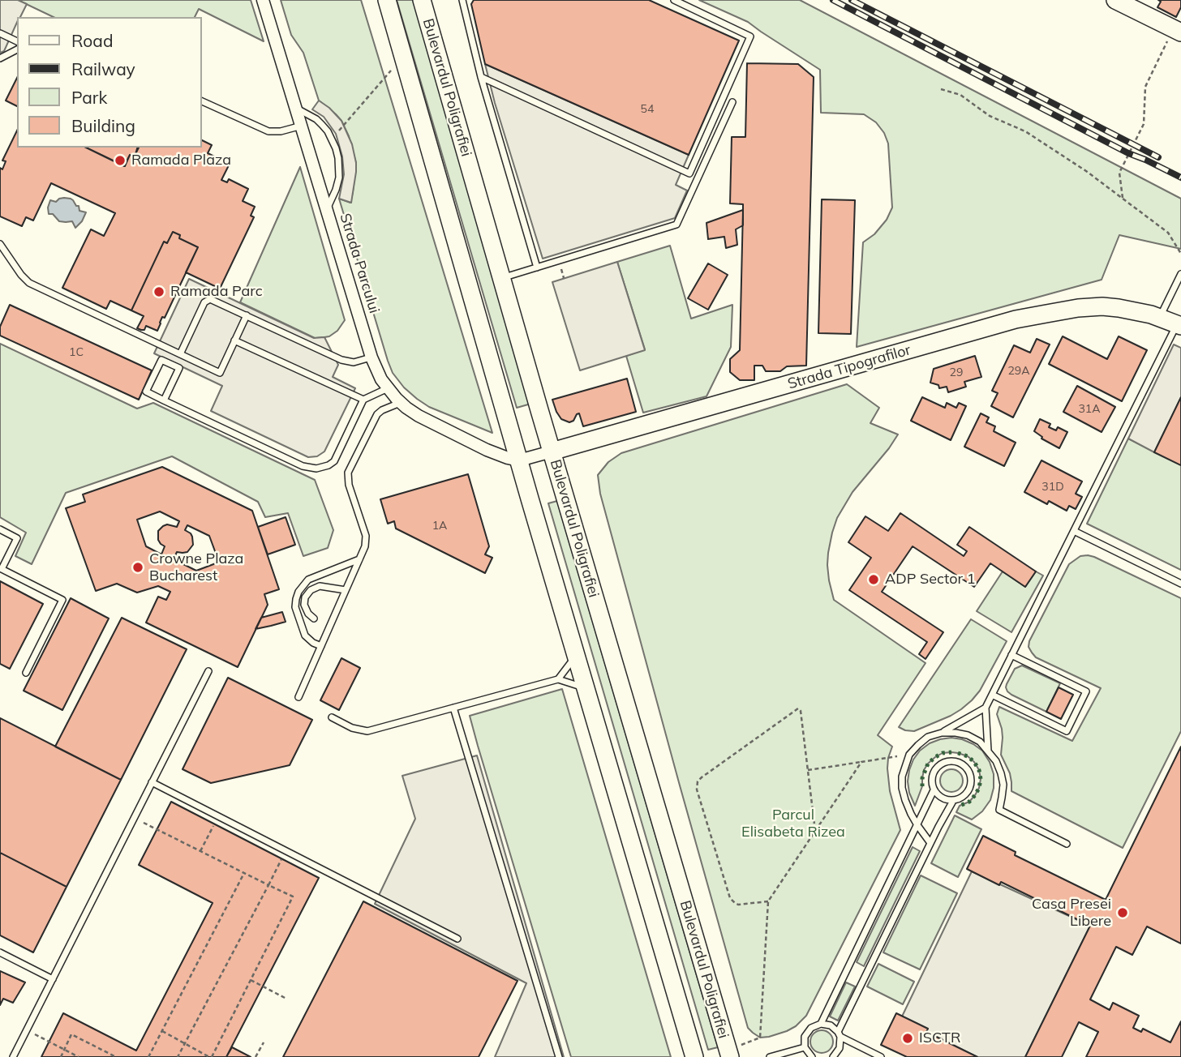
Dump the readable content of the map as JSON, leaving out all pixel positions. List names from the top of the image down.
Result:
{
  "streets": {
    "main road": ["Bulevardul Poligrafiei", "Strada Tipografilor"],
    "street": ["Strada Parcului"]
  },
  "crossings": [
    ["Bulevardul Poligrafiei", "Strada Tipografilor"],
    ["Strada Parcului", "Strada Tipografilor"]
  ],
  "parks": ["Parcul Elisabeta Rizea"],
  "places": [
    "Ramada Plaza",
    "Ramada Parc",
    "Crowne Plaza Bucharest",
    "ADP Sector 1",
    "Casa Presei Libere",
    "ISCTR"
  ],
  "house_numbers": [
    "54",
    "1C",
    "29A",
    "29",
    "31A",
    "31D",
    "1A"
  ],
  "legend": [
    "Road",
    "Railway",
    "Park",
    "Building"
  ]
}
